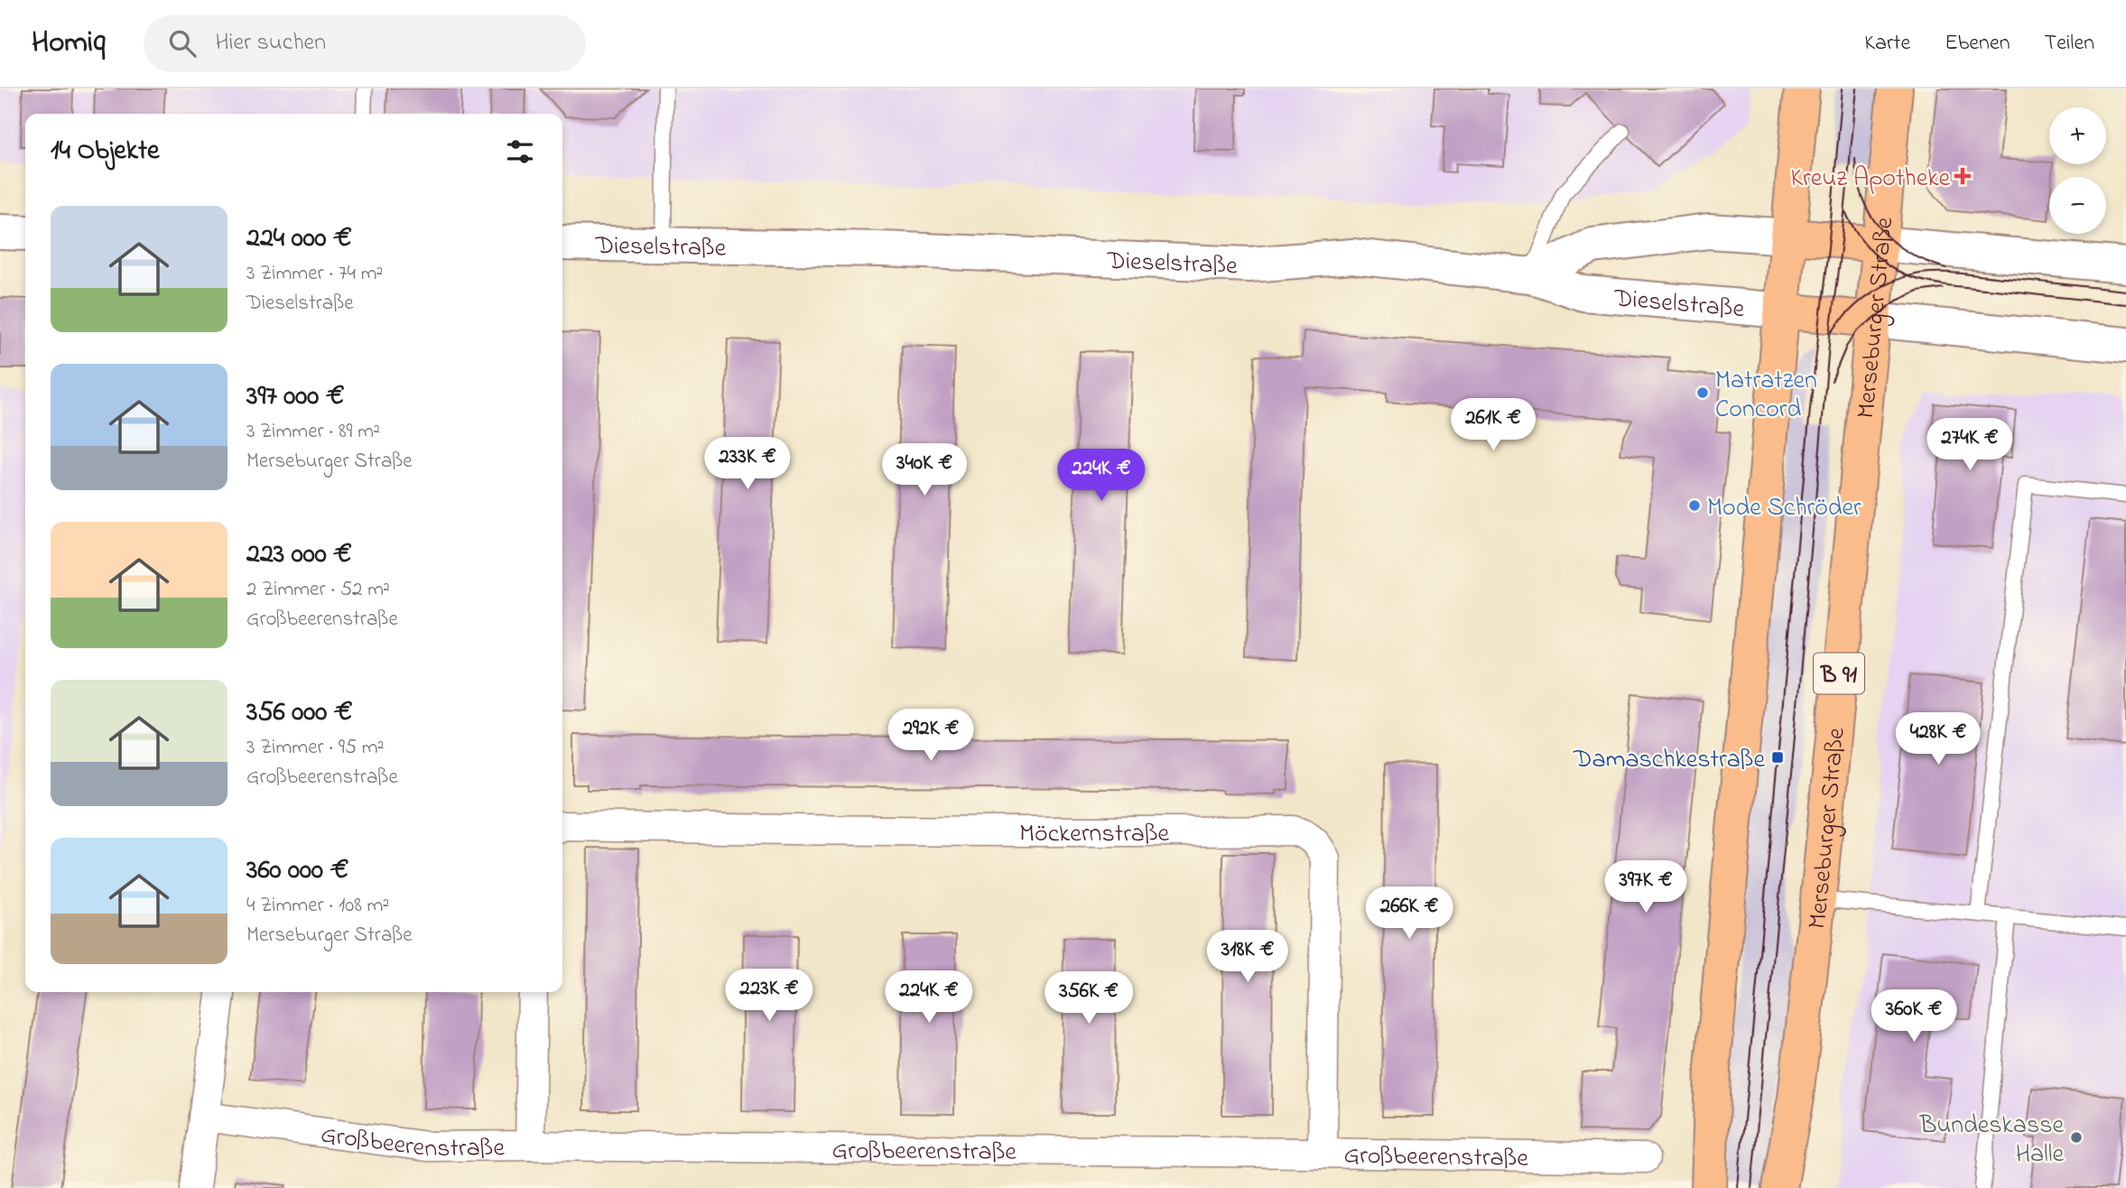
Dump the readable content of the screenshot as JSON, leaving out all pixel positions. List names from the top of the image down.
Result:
{
  "streets": {
    "main road": ["Merseburger Straße", "B 91"],
    "street": ["Dieselstraße", "Möckernstraße", "Großbeerenstraße"]
  },
  "crossings": [
    ["Möckernstraße", "Großbeerenstraße"]
  ],
  "places": {
    "health": ["Kreuz Apotheke"],
    "other": ["Matratzen Concord", "Mode Schröder", "Bundeskasse Halle"],
    "transit": ["Damaschkestraße"]
  },
  "page": {
    "header": "Homiq",
    "search": "Hier suchen",
    "nav": ["Karte", "Ebenen", "Teilen"],
    "map_buttons": ["+", "−"],
    "heading": "14 Objekte",
    "list": [
      {
        "name": "224 000 €",
        "note": "3 Zimmer · 74 m² · Dieselstraße"
      },
      {
        "name": "397 000 €",
        "note": "3 Zimmer · 89 m² · Merseburger Straße"
      },
      {
        "name": "223 000 €",
        "note": "2 Zimmer · 52 m² · Großbeerenstraße"
      },
      {
        "name": "356 000 €",
        "note": "3 Zimmer · 95 m² · Großbeerenstraße"
      },
      {
        "name": "360 000 €",
        "note": "4 Zimmer · 108 m² · Merseburger Straße"
      }
    ],
    "price": [
      "261K €",
      "274K €",
      "233K €",
      "340K €",
      "224K €",
      "292K €",
      "428K €",
      "397K €",
      "266K €",
      "318K €",
      "223K €",
      "224K €",
      "356K €",
      "360K €"
    ]
  }
}
